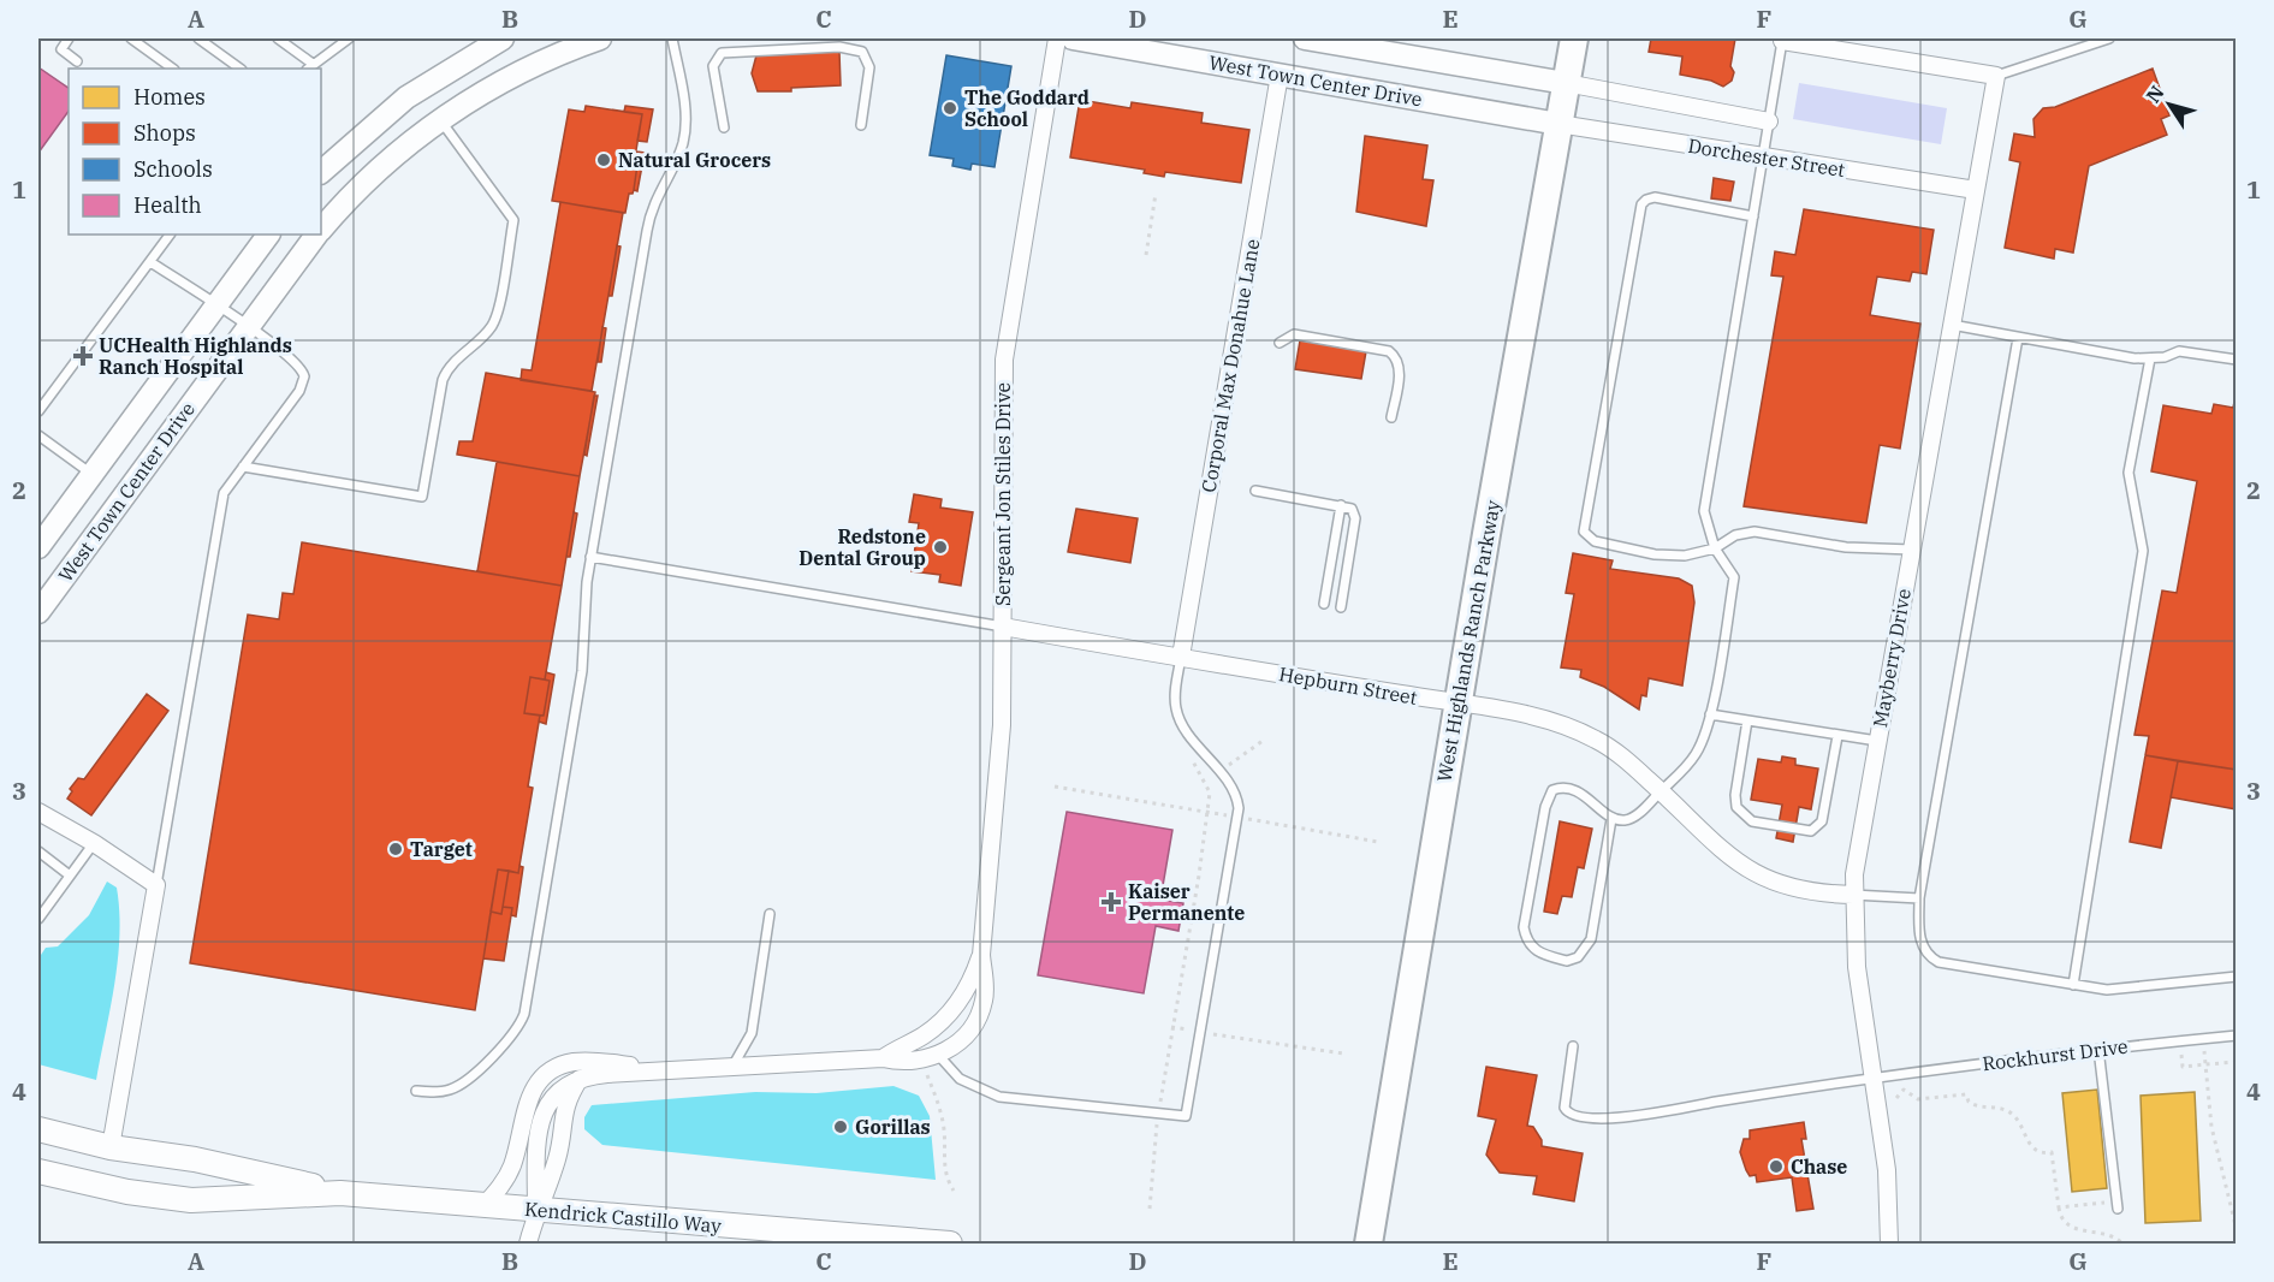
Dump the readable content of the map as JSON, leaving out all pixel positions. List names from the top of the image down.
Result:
{
  "streets": {
    "main road": ["West Highlands Ranch Parkway", "Kendrick Castillo Way"],
    "street": [
      "West Town Center Drive",
      "Dorchester Street",
      "Corporal Max Donahue Lane",
      "Sergeant Jon Stiles Drive",
      "Mayberry Drive",
      "Hepburn Street"
    ],
    "lane": ["Rockhurst Drive"]
  },
  "crossings": [
    ["West Town Center Drive", "Dorchester Street"],
    ["West Town Center Drive", "Corporal Max Donahue Lane"],
    ["West Town Center Drive", "West Highlands Ranch Parkway"],
    ["Dorchester Street", "West Highlands Ranch Parkway"],
    ["Dorchester Street", "Mayberry Drive"],
    ["Corporal Max Donahue Lane", "Hepburn Street"],
    ["Sergeant Jon Stiles Drive", "Hepburn Street"],
    ["Sergeant Jon Stiles Drive", "Kendrick Castillo Way"],
    ["West Highlands Ranch Parkway", "Hepburn Street"],
    ["Mayberry Drive", "Hepburn Street"],
    ["Mayberry Drive", "Rockhurst Drive"]
  ],
  "places": {
    "other": [
      "The Goddard School",
      "Natural Grocers",
      "Redstone Dental Group",
      "Target",
      "Gorillas",
      "Chase"
    ],
    "health": ["UCHealth Highlands Ranch Hospital", "Kaiser Permanente"]
  },
  "legend": [
    "Homes",
    "Shops",
    "Schools",
    "Health"
  ],
  "north": "top left",
  "grid": {
    "columns": [
      "A",
      "B",
      "C",
      "D",
      "E",
      "F",
      "G"
    ],
    "rows": [
      "1",
      "2",
      "3",
      "4"
    ]
  }
}
